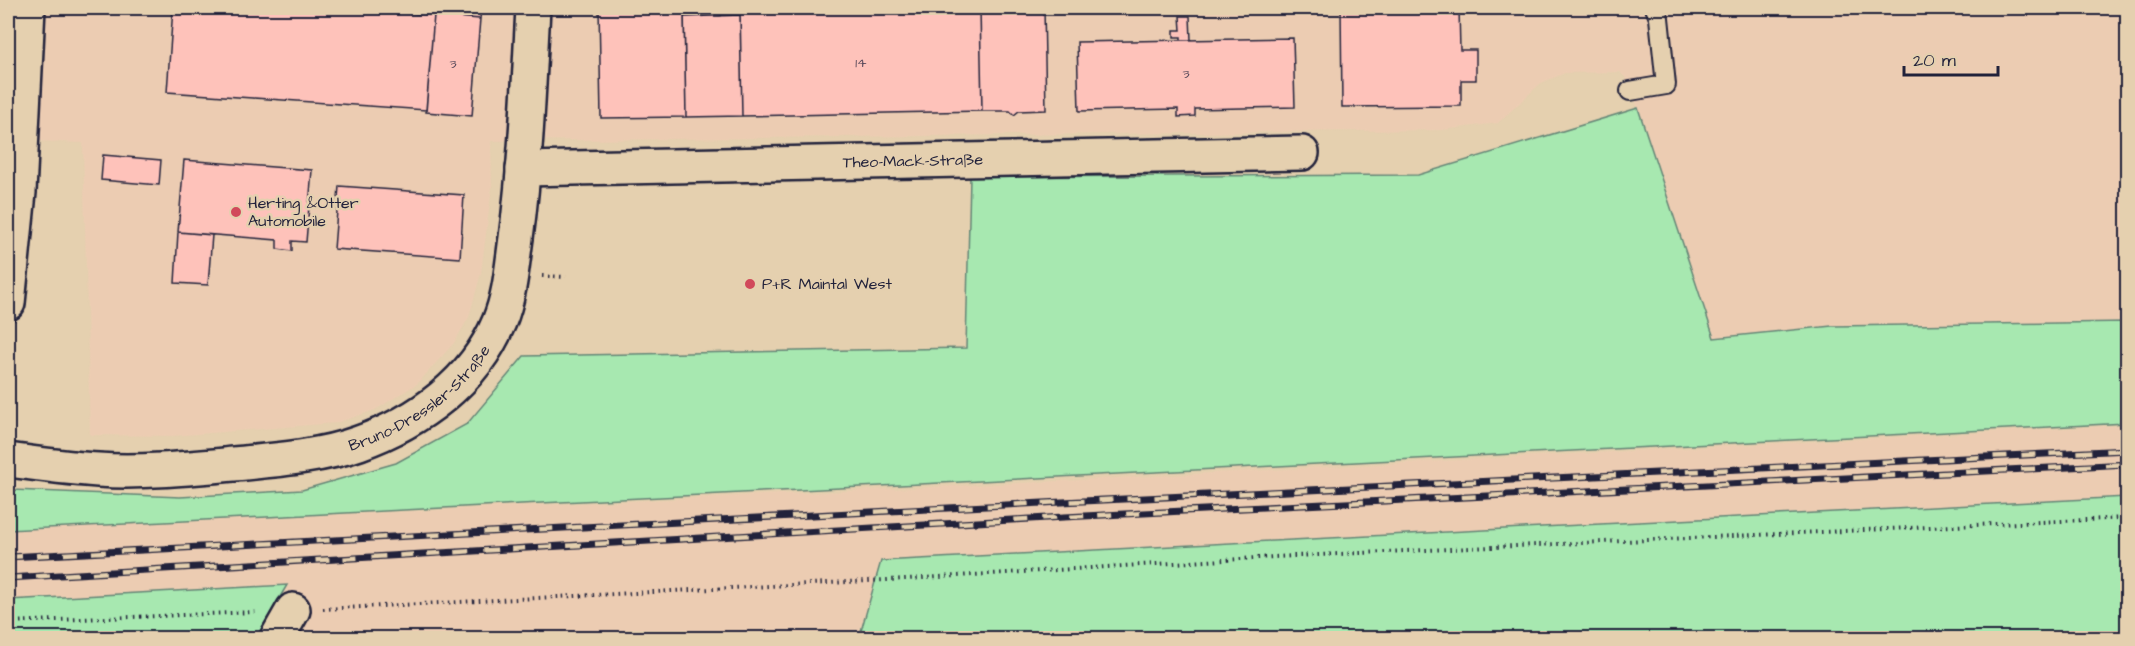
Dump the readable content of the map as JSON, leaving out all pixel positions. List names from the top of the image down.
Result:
{
  "streets": {
    "street": ["Theo-Mack-Straße", "Bruno-Dressler-Straße"]
  },
  "crossings": [
    ["Theo-Mack-Straße", "Bruno-Dressler-Straße"]
  ],
  "places": ["Herting &Otter Automobile", "P+R Maintal West"],
  "house_numbers": ["14", "3", "3"],
  "scale_bar": "20 m"
}
